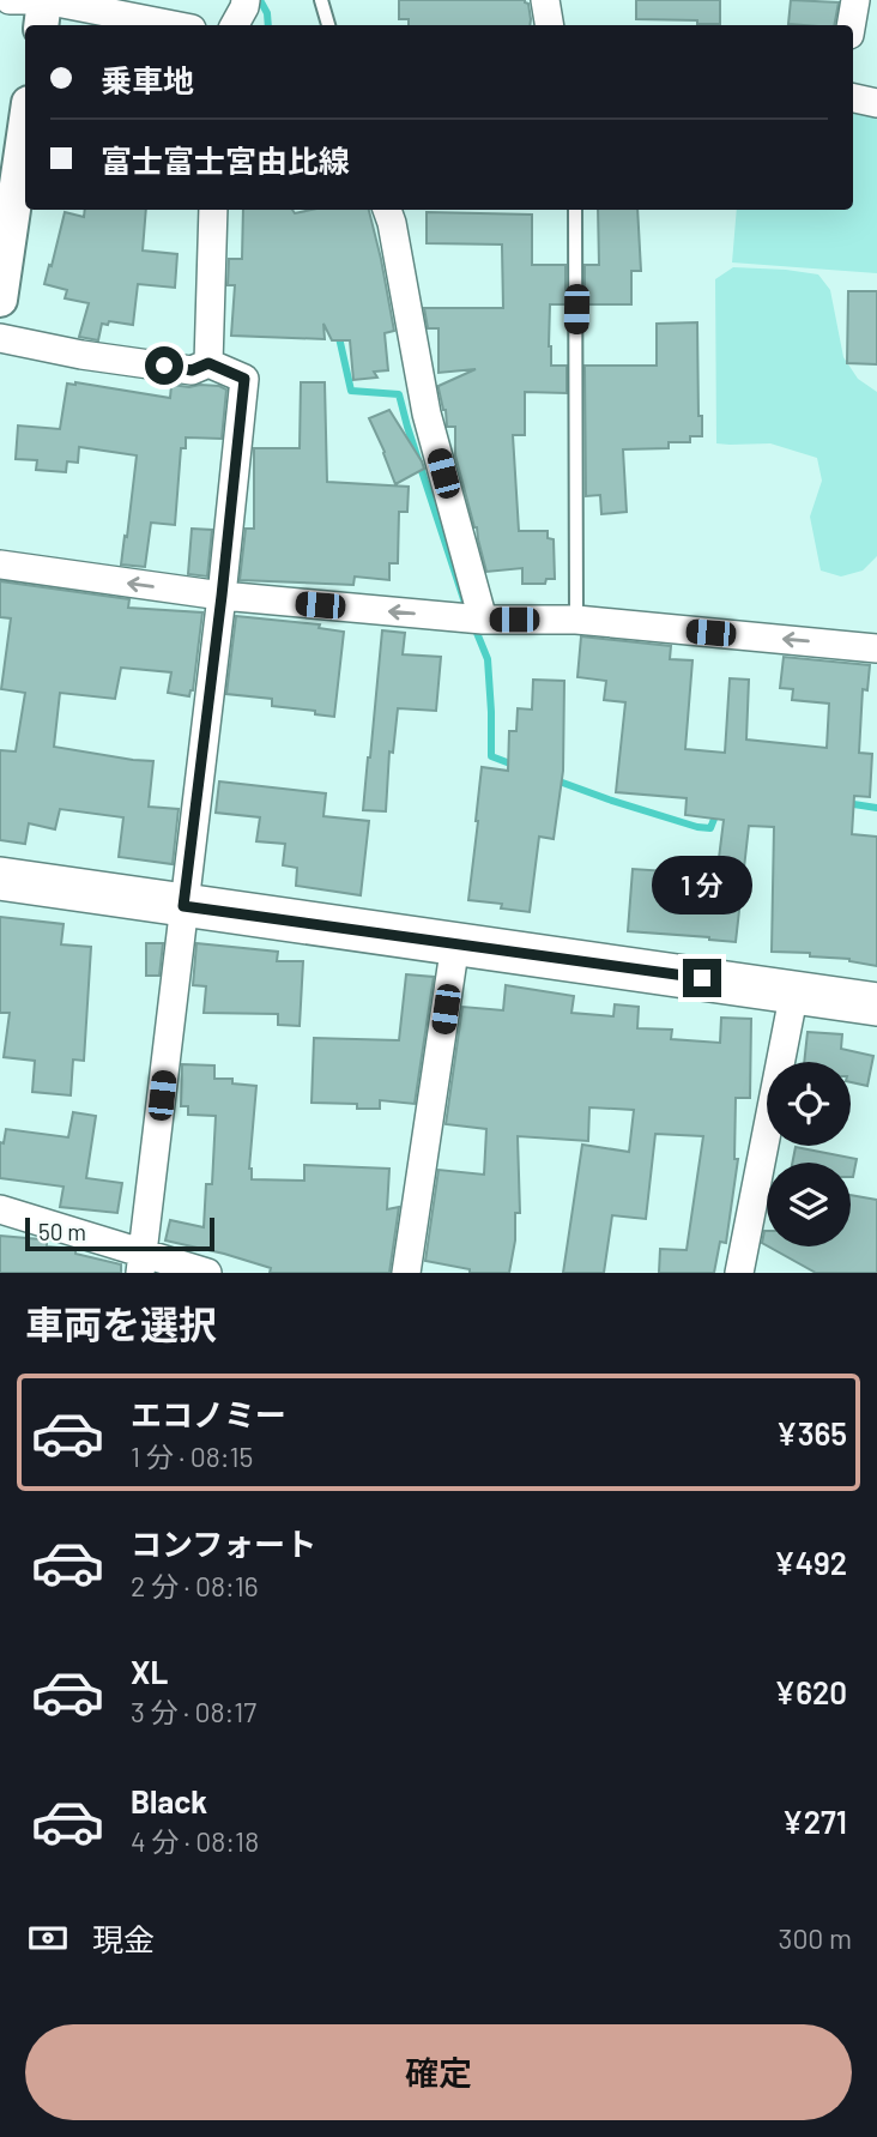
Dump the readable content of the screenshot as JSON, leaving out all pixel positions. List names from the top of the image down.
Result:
{
  "scale_bar": "50 m",
  "page": {
    "banner": ["乗車地", "富士富士宮由比線"],
    "bubble": "1 分",
    "scale": "50 m",
    "heading": "車両を選択",
    "list": [
      {
        "name": "エコノミー",
        "note": "1 分 · 08:15",
        "value": "¥365"
      },
      {
        "name": "コンフォート",
        "note": "2 分 · 08:16",
        "value": "¥492"
      },
      {
        "name": "XL",
        "note": "3 分 · 08:17",
        "value": "¥620"
      },
      {
        "name": "Black",
        "note": "4 分 · 08:18",
        "value": "¥271"
      }
    ],
    "pay": ["現金", "300 m"],
    "buttons": "確定"
  }
}
